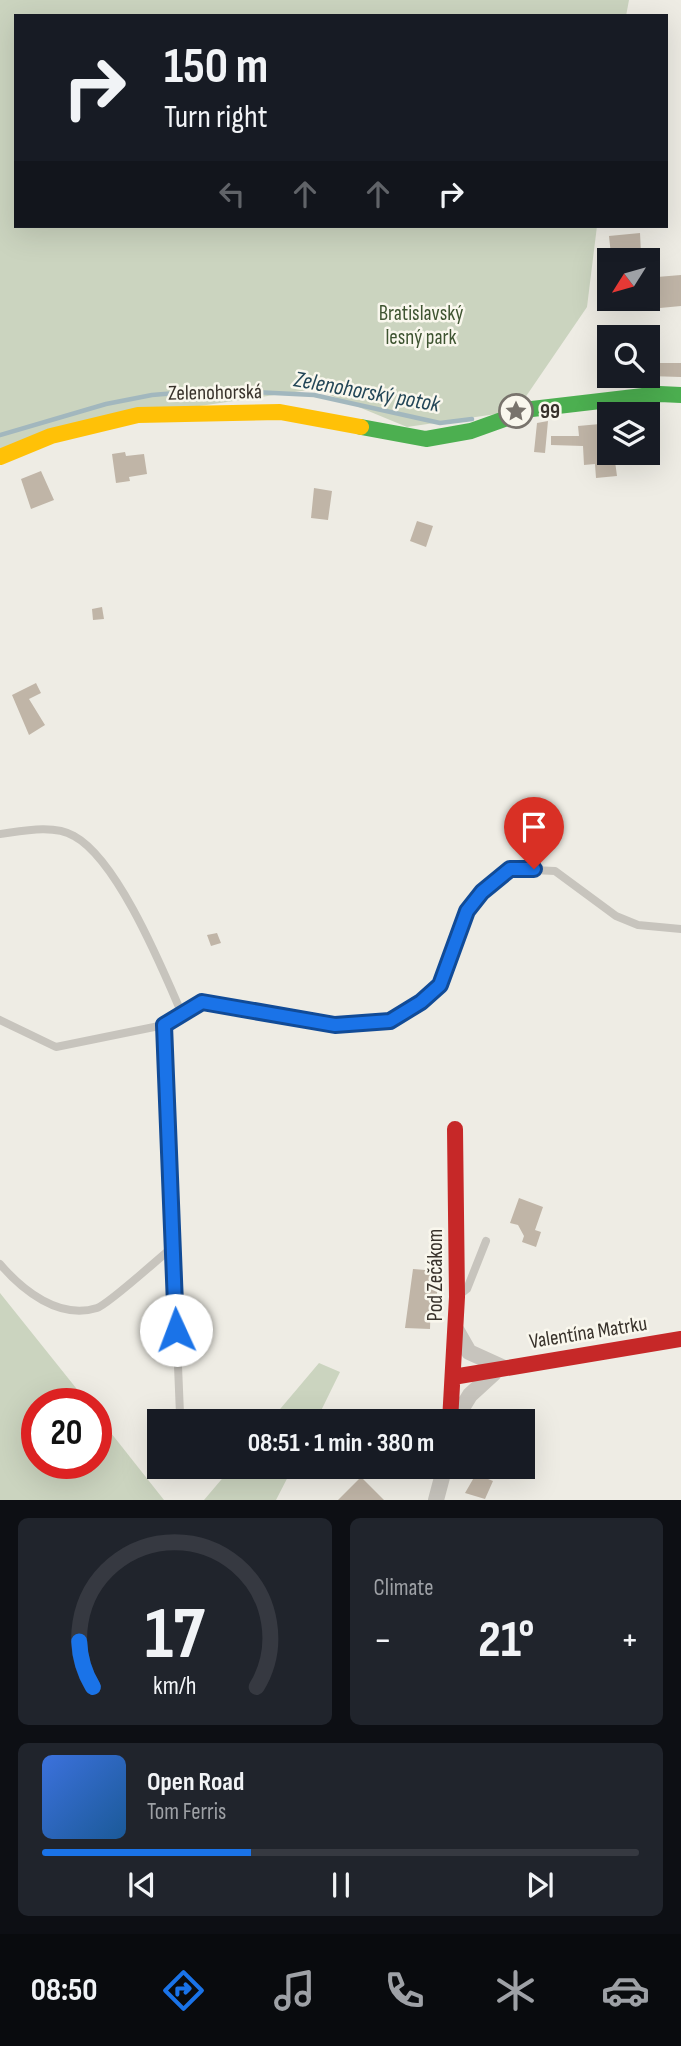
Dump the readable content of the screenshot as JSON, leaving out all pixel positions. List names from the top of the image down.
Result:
{
  "streets": {
    "street": ["Zelenohorská", "Pod Zečákom", "Valentína Matrku"]
  },
  "crossings": [
    ["Pod Zečákom", "Valentína Matrku"]
  ],
  "water": ["Zelenohorský potok"],
  "parks": ["Bratislavský lesný park"],
  "places": {
    "place": ["99"]
  },
  "north": "bottom left",
  "page": {
    "turn": ["150 m", "Turn right"],
    "limit": "20",
    "trip": "08:51 · 1 min · 380 m",
    "tile": "Climate",
    "heat": ["−", "21°", "+"],
    "song": ["Open Road", "Tom Ferris"],
    "tabs": "08:50",
    "gauge": ["17", "km/h"]
  }
}
